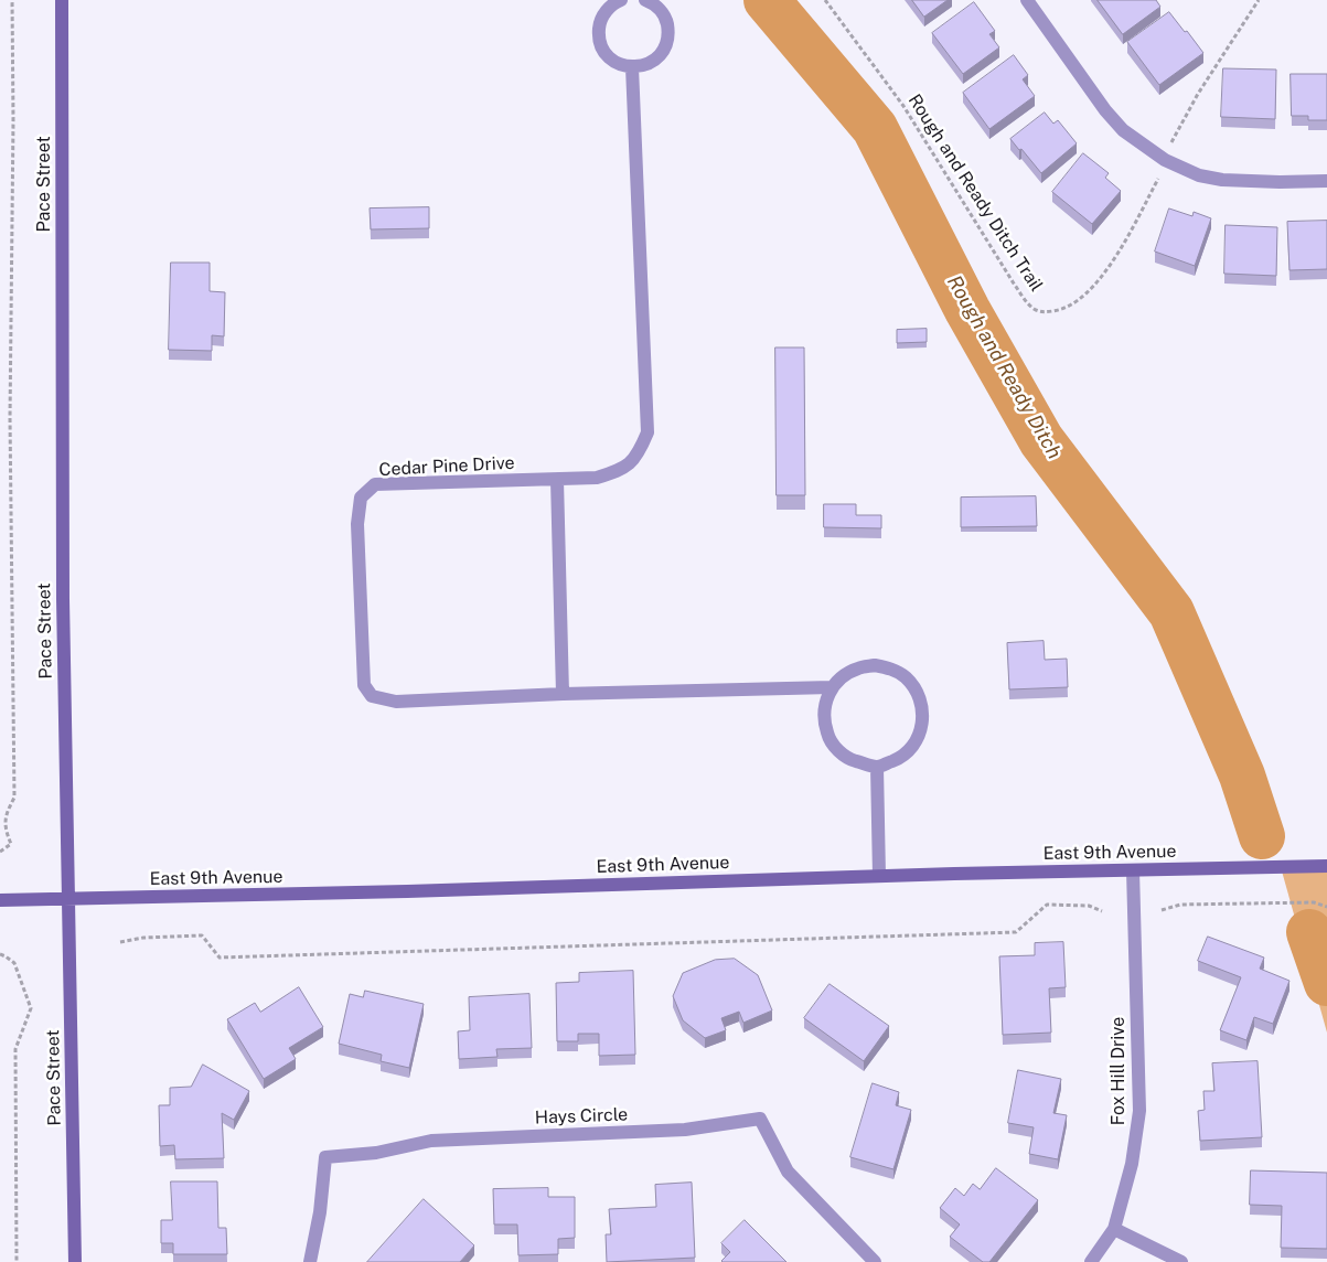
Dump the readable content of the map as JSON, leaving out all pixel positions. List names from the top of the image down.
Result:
{
  "streets": {
    "main road": ["Pace Street", "East 9th Avenue"],
    "street": ["Cedar Pine Drive", "Fox Hill Drive", "Hays Circle"],
    "path": ["Rough and Ready Ditch Trail"]
  },
  "crossings": [
    ["Pace Street", "East 9th Avenue"],
    ["East 9th Avenue", "Fox Hill Drive"]
  ],
  "water": ["Rough and Ready Ditch"]
}
